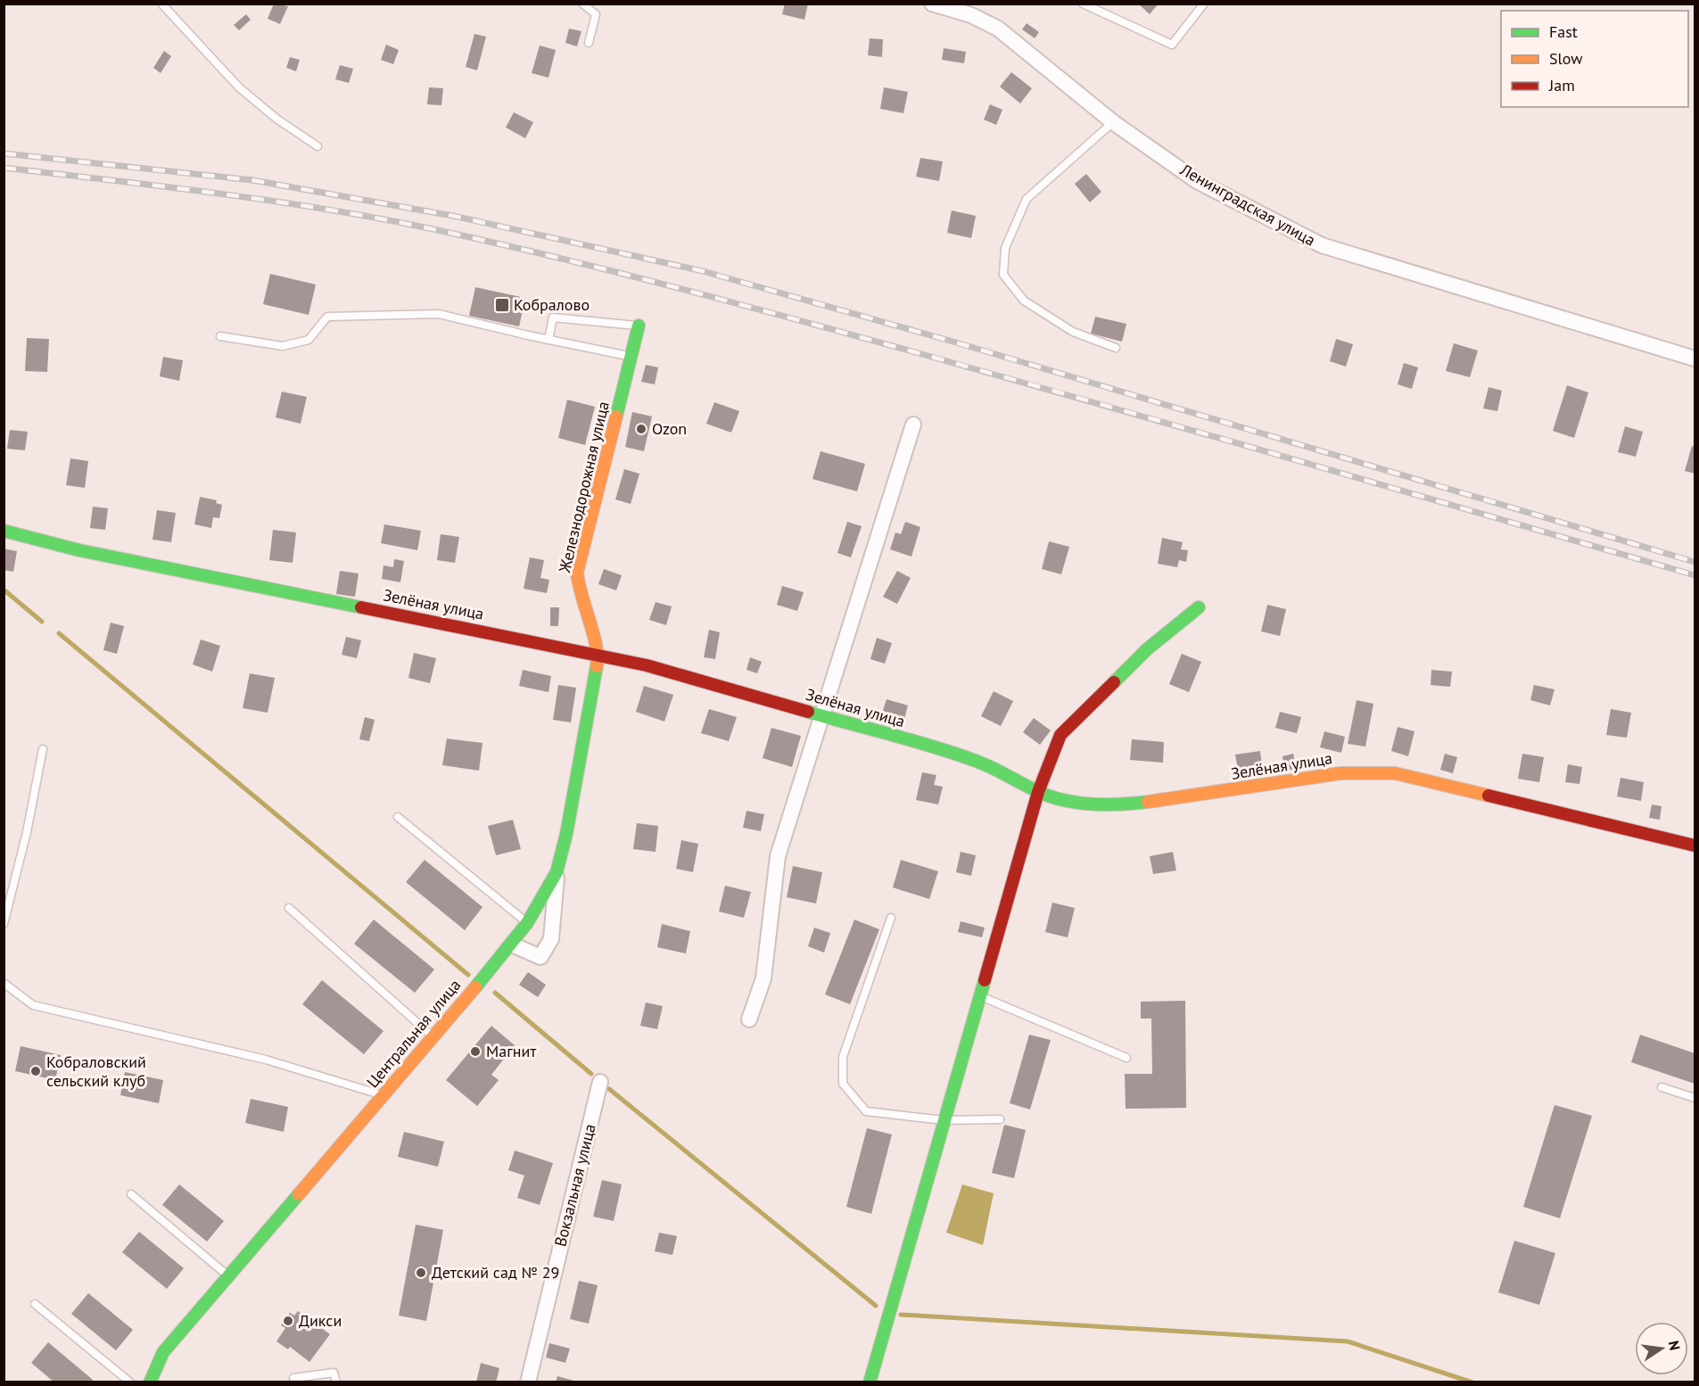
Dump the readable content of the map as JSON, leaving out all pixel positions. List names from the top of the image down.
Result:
{
  "streets": {
    "street": [
      "Ленинградская улица",
      "Железнодорожная улица",
      "Зелёная улица",
      "Центральная улица",
      "Вокзальная улица"
    ]
  },
  "crossings": [
    ["Железнодорожная улица", "Зелёная улица"],
    ["Железнодорожная улица", "Центральная улица"],
    ["Зелёная улица", "Центральная улица"]
  ],
  "places": {
    "transit": ["Кобралово"],
    "other": [
      "Ozon",
      "Магнит",
      "Кобраловский сельский клуб",
      "Детский сад № 29",
      "Дикси"
    ]
  },
  "legend": ["Fast", "Slow", "Jam"],
  "north": "right"
}
